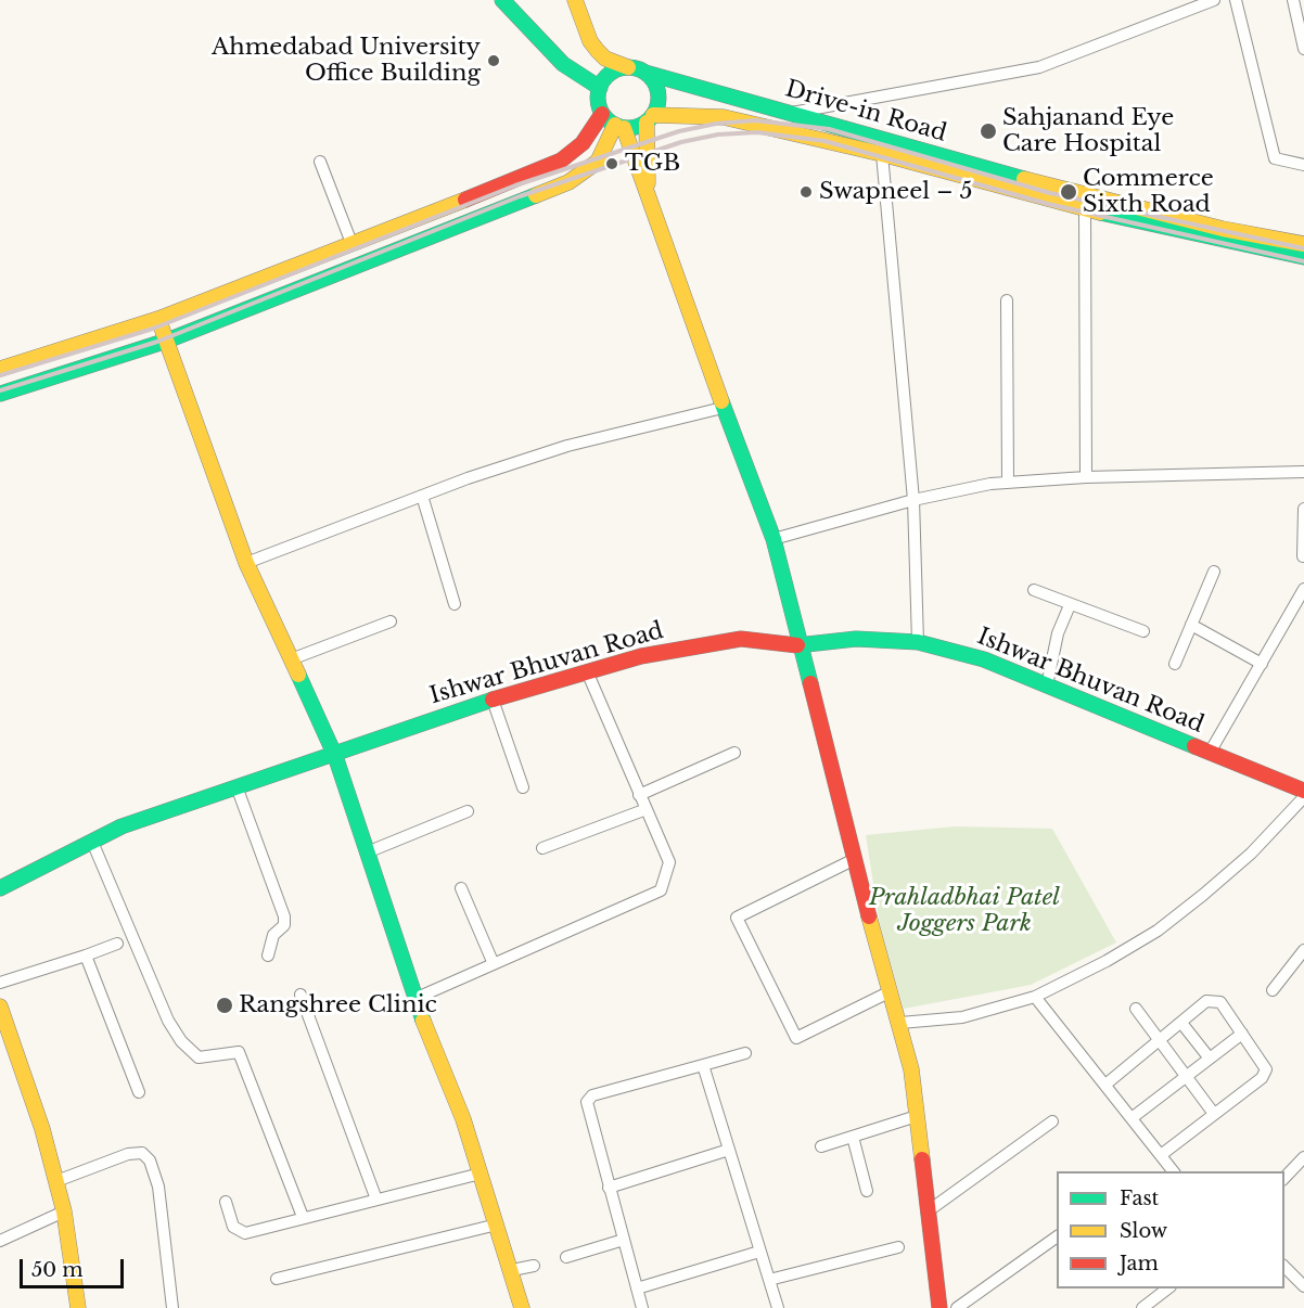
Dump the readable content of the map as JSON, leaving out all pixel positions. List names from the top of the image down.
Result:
{
  "streets": {
    "street": ["Drive-in Road", "Ishwar Bhuvan Road"]
  },
  "parks": ["Prahladbhai Patel Joggers Park"],
  "places": [
    "Ahmedabad University Office Building",
    "Sahjanand Eye Care Hospital",
    "TGB",
    "Swapneel – 5",
    "Commerce Sixth Road",
    "Rangshree Clinic"
  ],
  "legend": ["Fast", "Slow", "Jam"],
  "scale_bar": "50 m"
}
